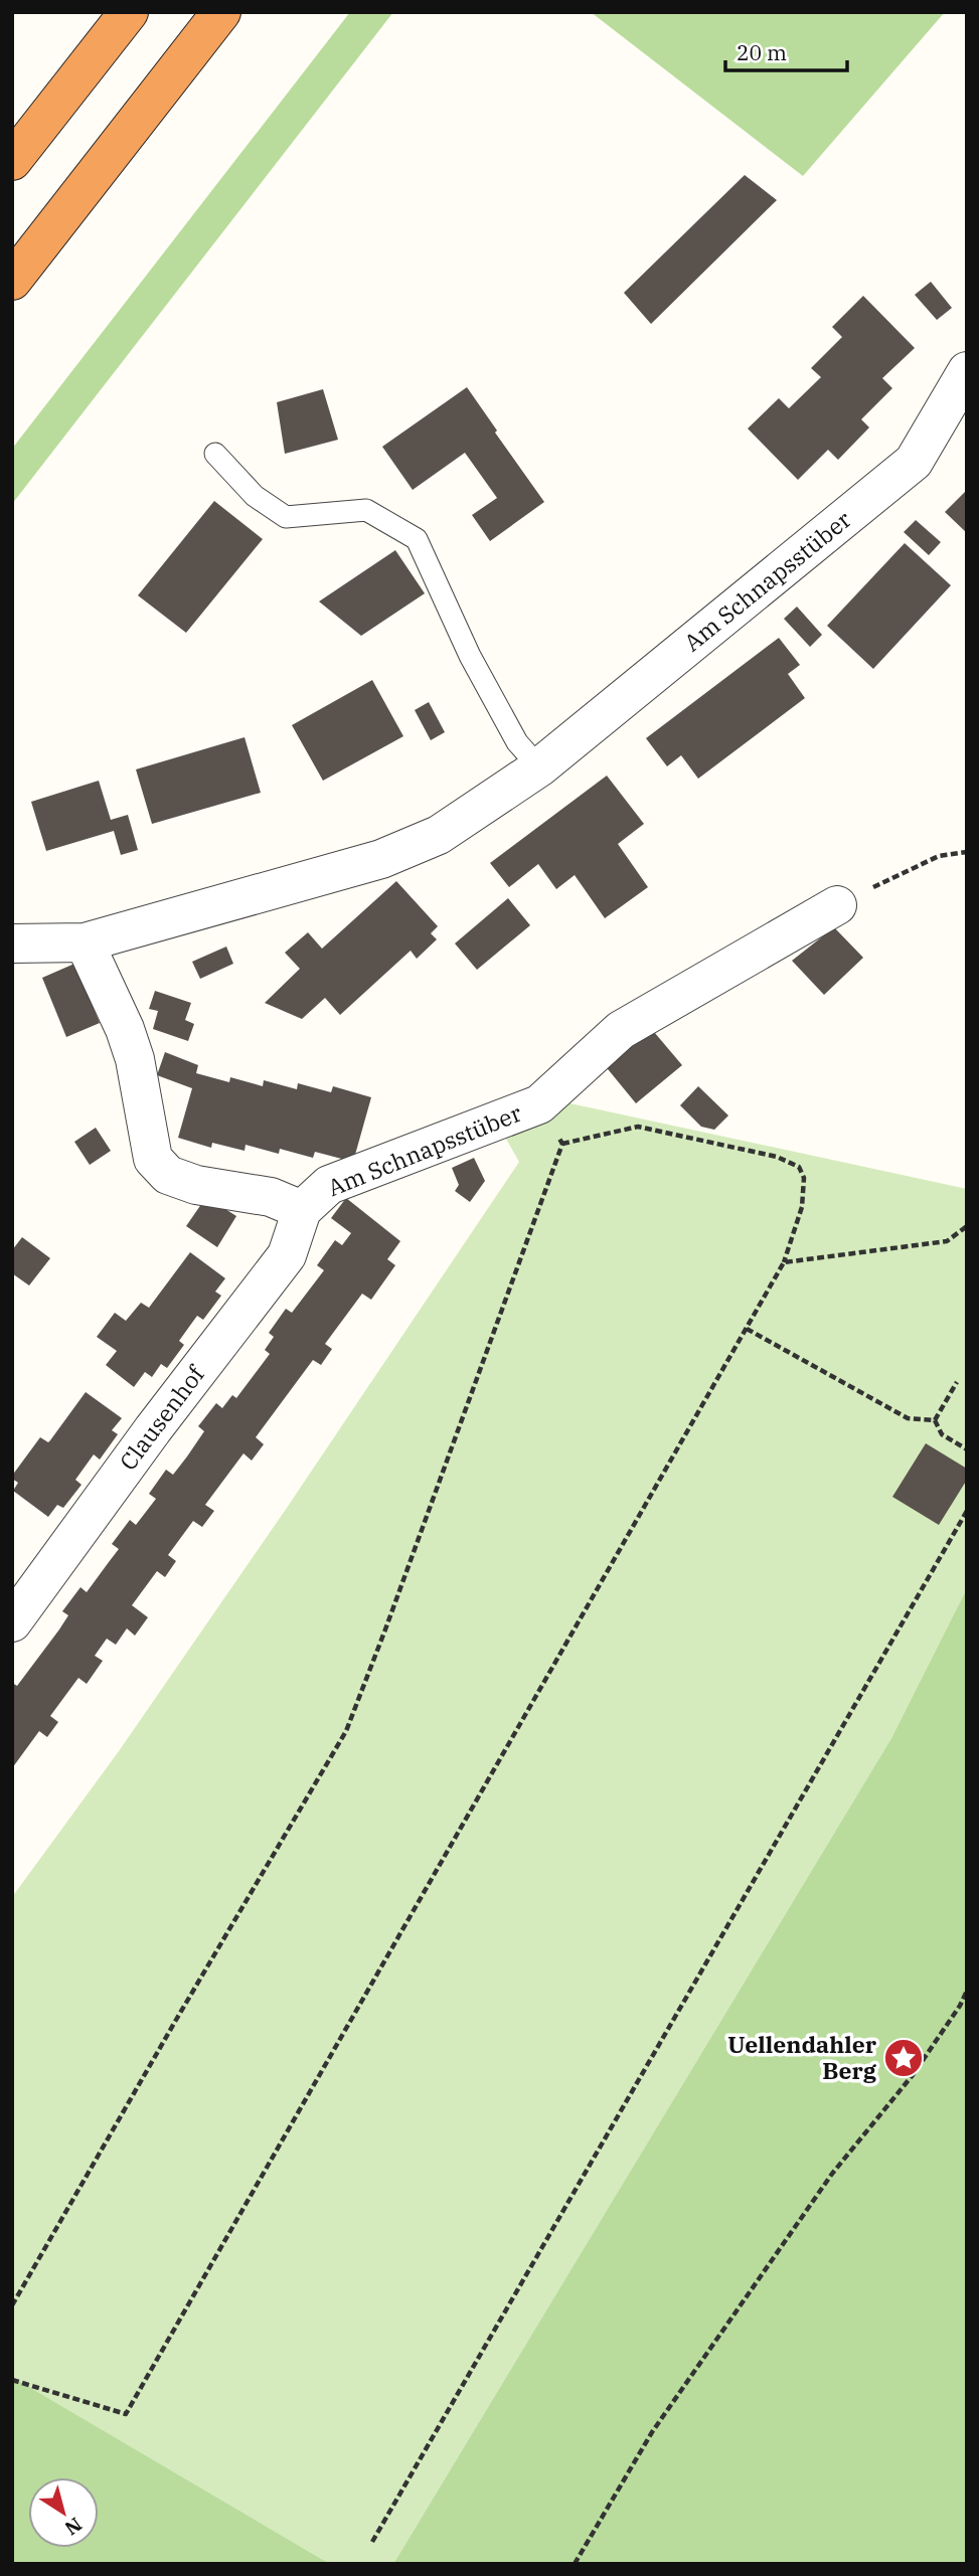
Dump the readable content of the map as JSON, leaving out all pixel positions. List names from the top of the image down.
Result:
{
  "streets": {
    "street": ["Am Schnapsstüber", "Clausenhof"]
  },
  "crossings": [
    ["Am Schnapsstüber", "Clausenhof"]
  ],
  "places": {
    "place": ["Uellendahler Berg"]
  },
  "scale_bar": "20 m",
  "north": "bottom right"
}
